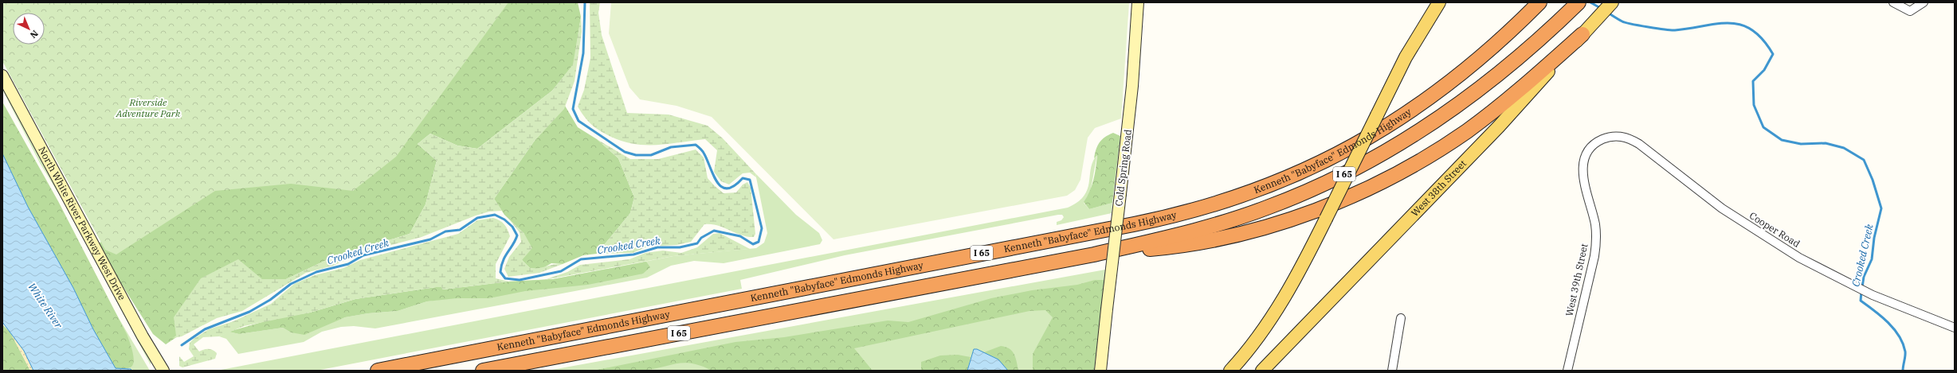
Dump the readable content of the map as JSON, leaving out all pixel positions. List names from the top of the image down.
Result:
{
  "streets": {
    "highway": ["Kenneth \"Babyface\" Edmonds Highway", "I 65"],
    "main road": ["West 38th Street"],
    "street": [
      "Cold Spring Road",
      "North White River Parkway West Drive",
      "Cooper Road",
      "West 39th Street"
    ]
  },
  "crossings": [
    ["Cooper Road", "West 39th Street"]
  ],
  "water": ["Crooked Creek", "White River"],
  "parks": ["Riverside Adventure Park"],
  "north": "bottom right"
}
